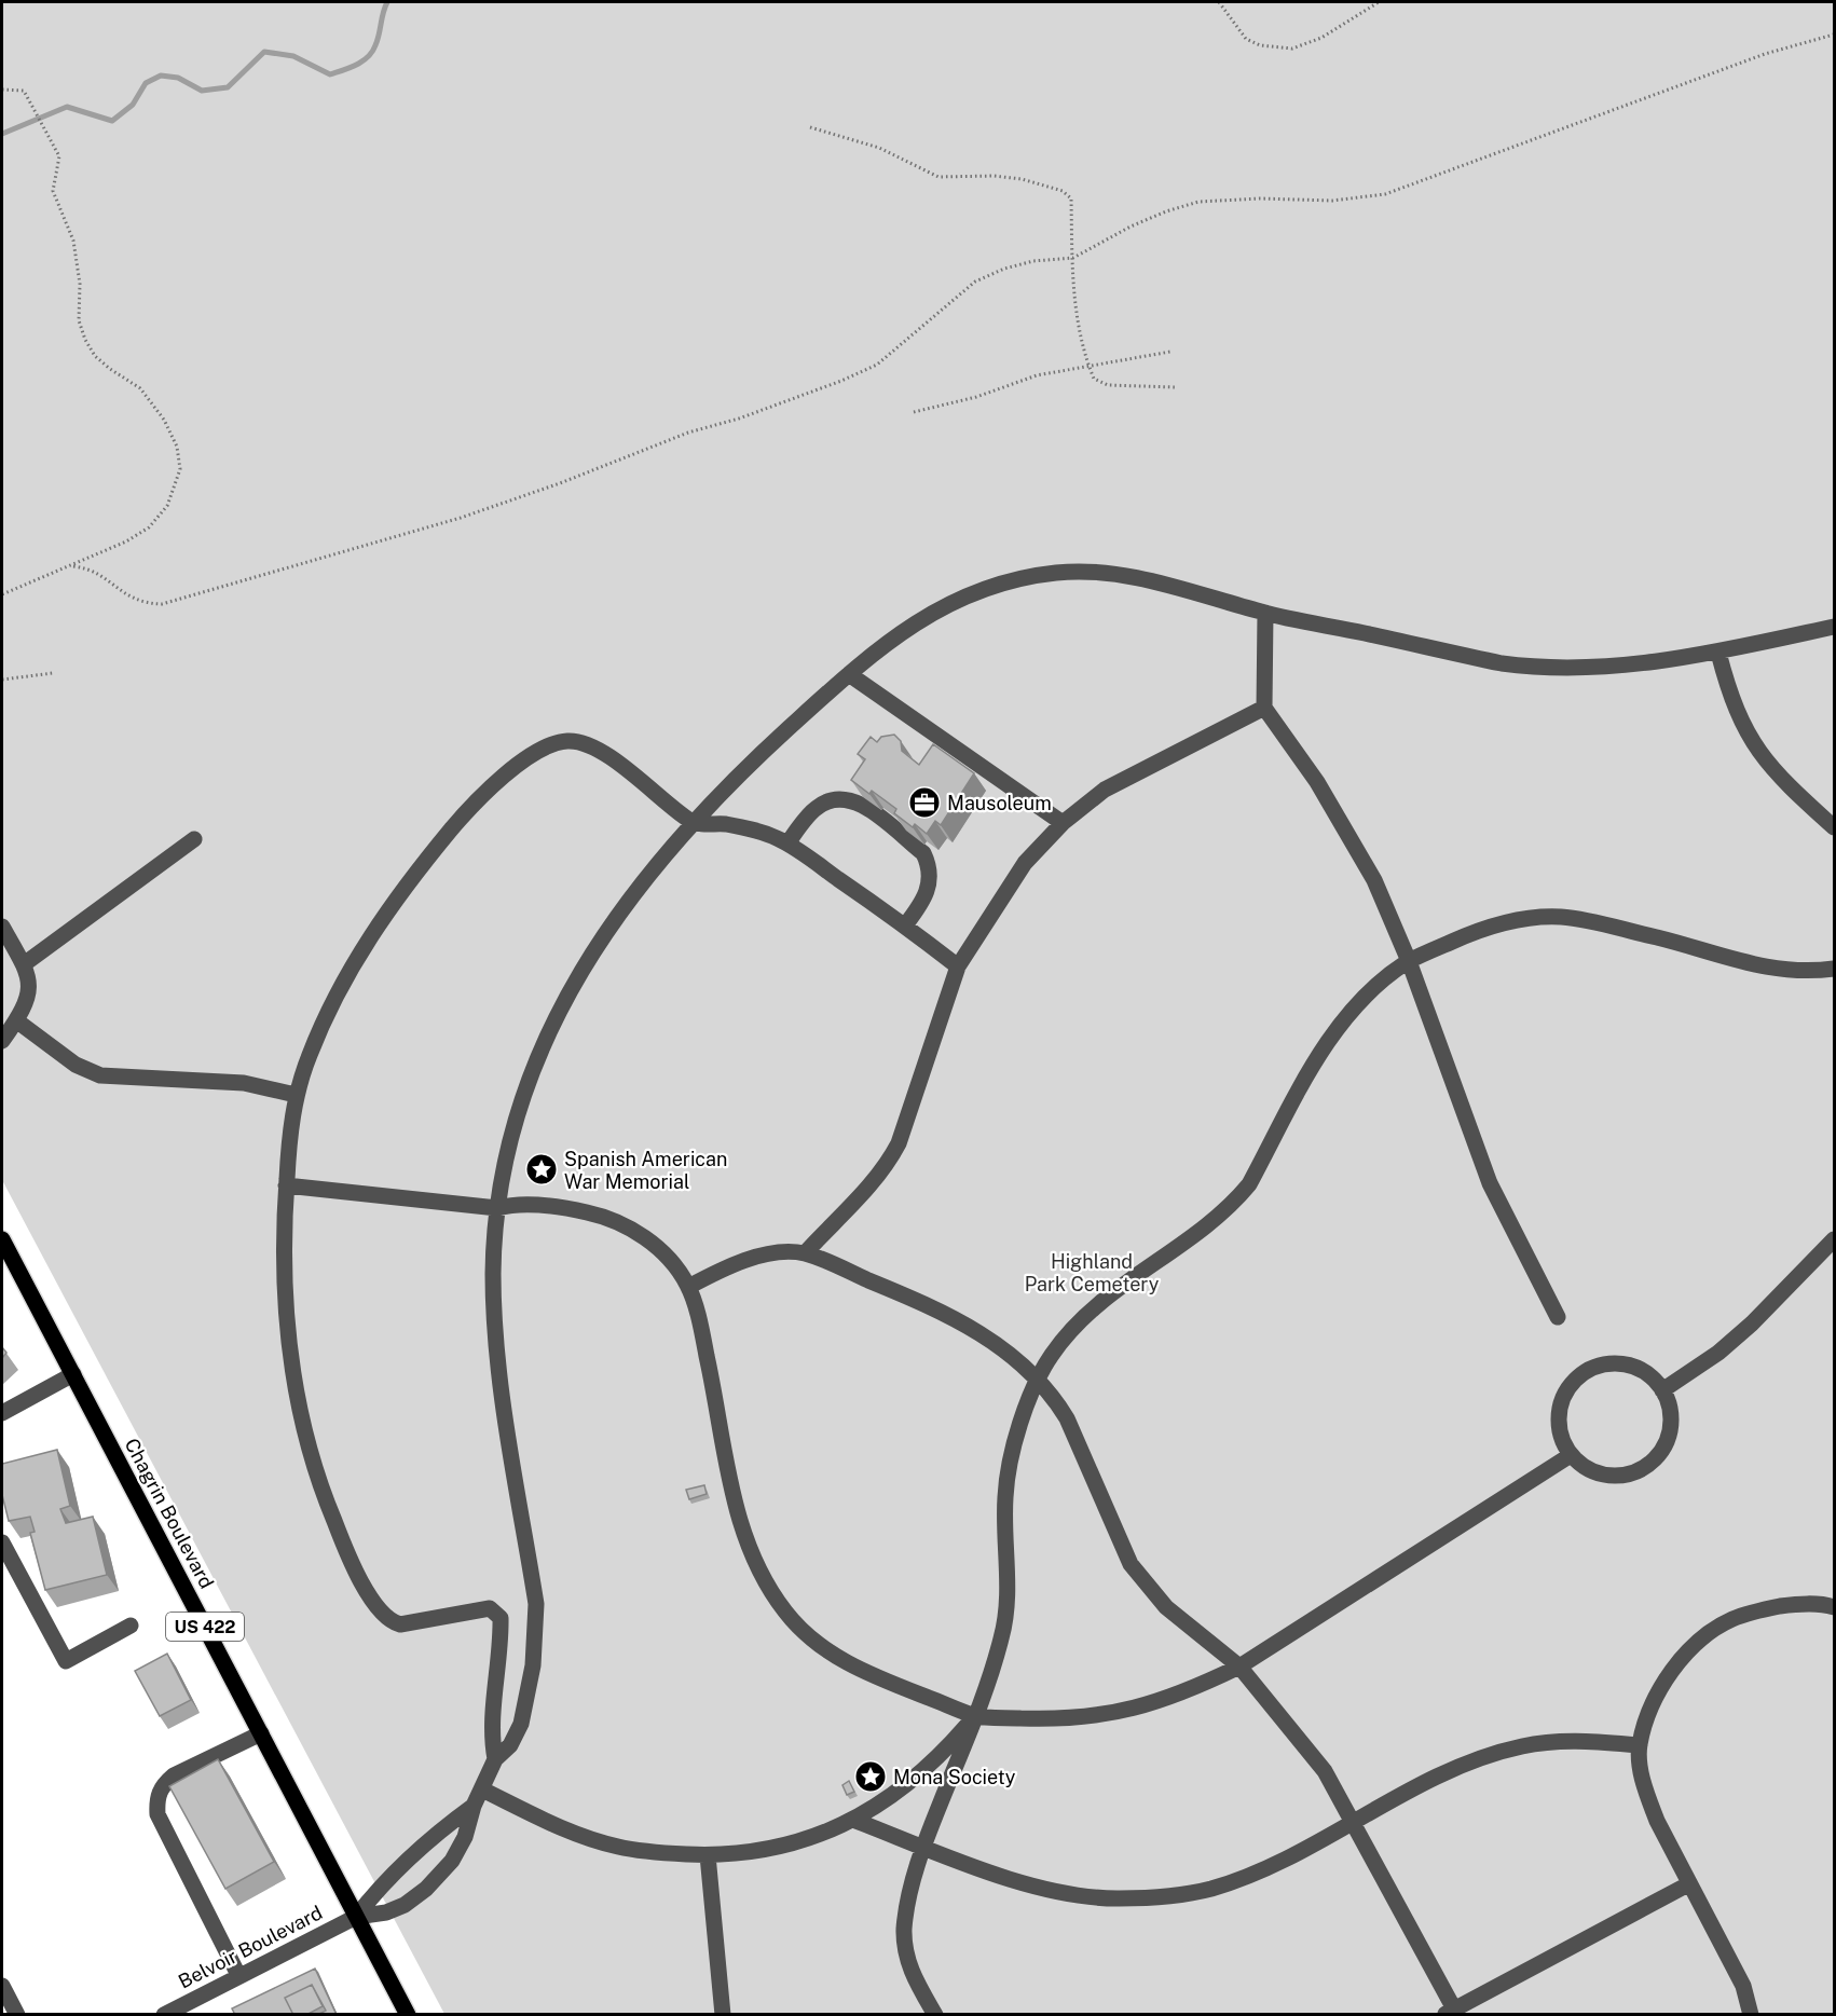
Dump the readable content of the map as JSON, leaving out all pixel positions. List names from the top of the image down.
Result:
{
  "streets": {
    "main road": ["Chagrin Boulevard", "US 422"],
    "street": ["Belvoir Boulevard"]
  },
  "crossings": [
    ["Chagrin Boulevard", "Belvoir Boulevard"]
  ],
  "parks": ["Highland Park Cemetery"],
  "places": {
    "office": ["Mausoleum"],
    "place": ["Spanish American War Memorial", "Mona Society"]
  }
}
